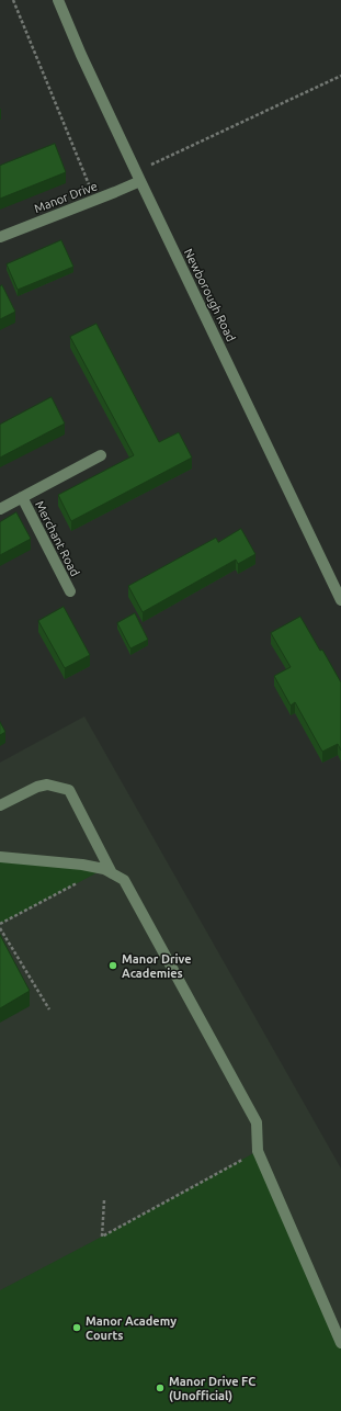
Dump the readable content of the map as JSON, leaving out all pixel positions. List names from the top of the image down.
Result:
{
  "streets": {
    "street": ["Manor Drive", "Newborough Road", "Merchant Road"]
  },
  "crossings": [
    ["Manor Drive", "Newborough Road"]
  ],
  "places": ["Manor Drive Academies", "Manor Academy Courts", "Manor Drive FC (Unofficial)"]
}
